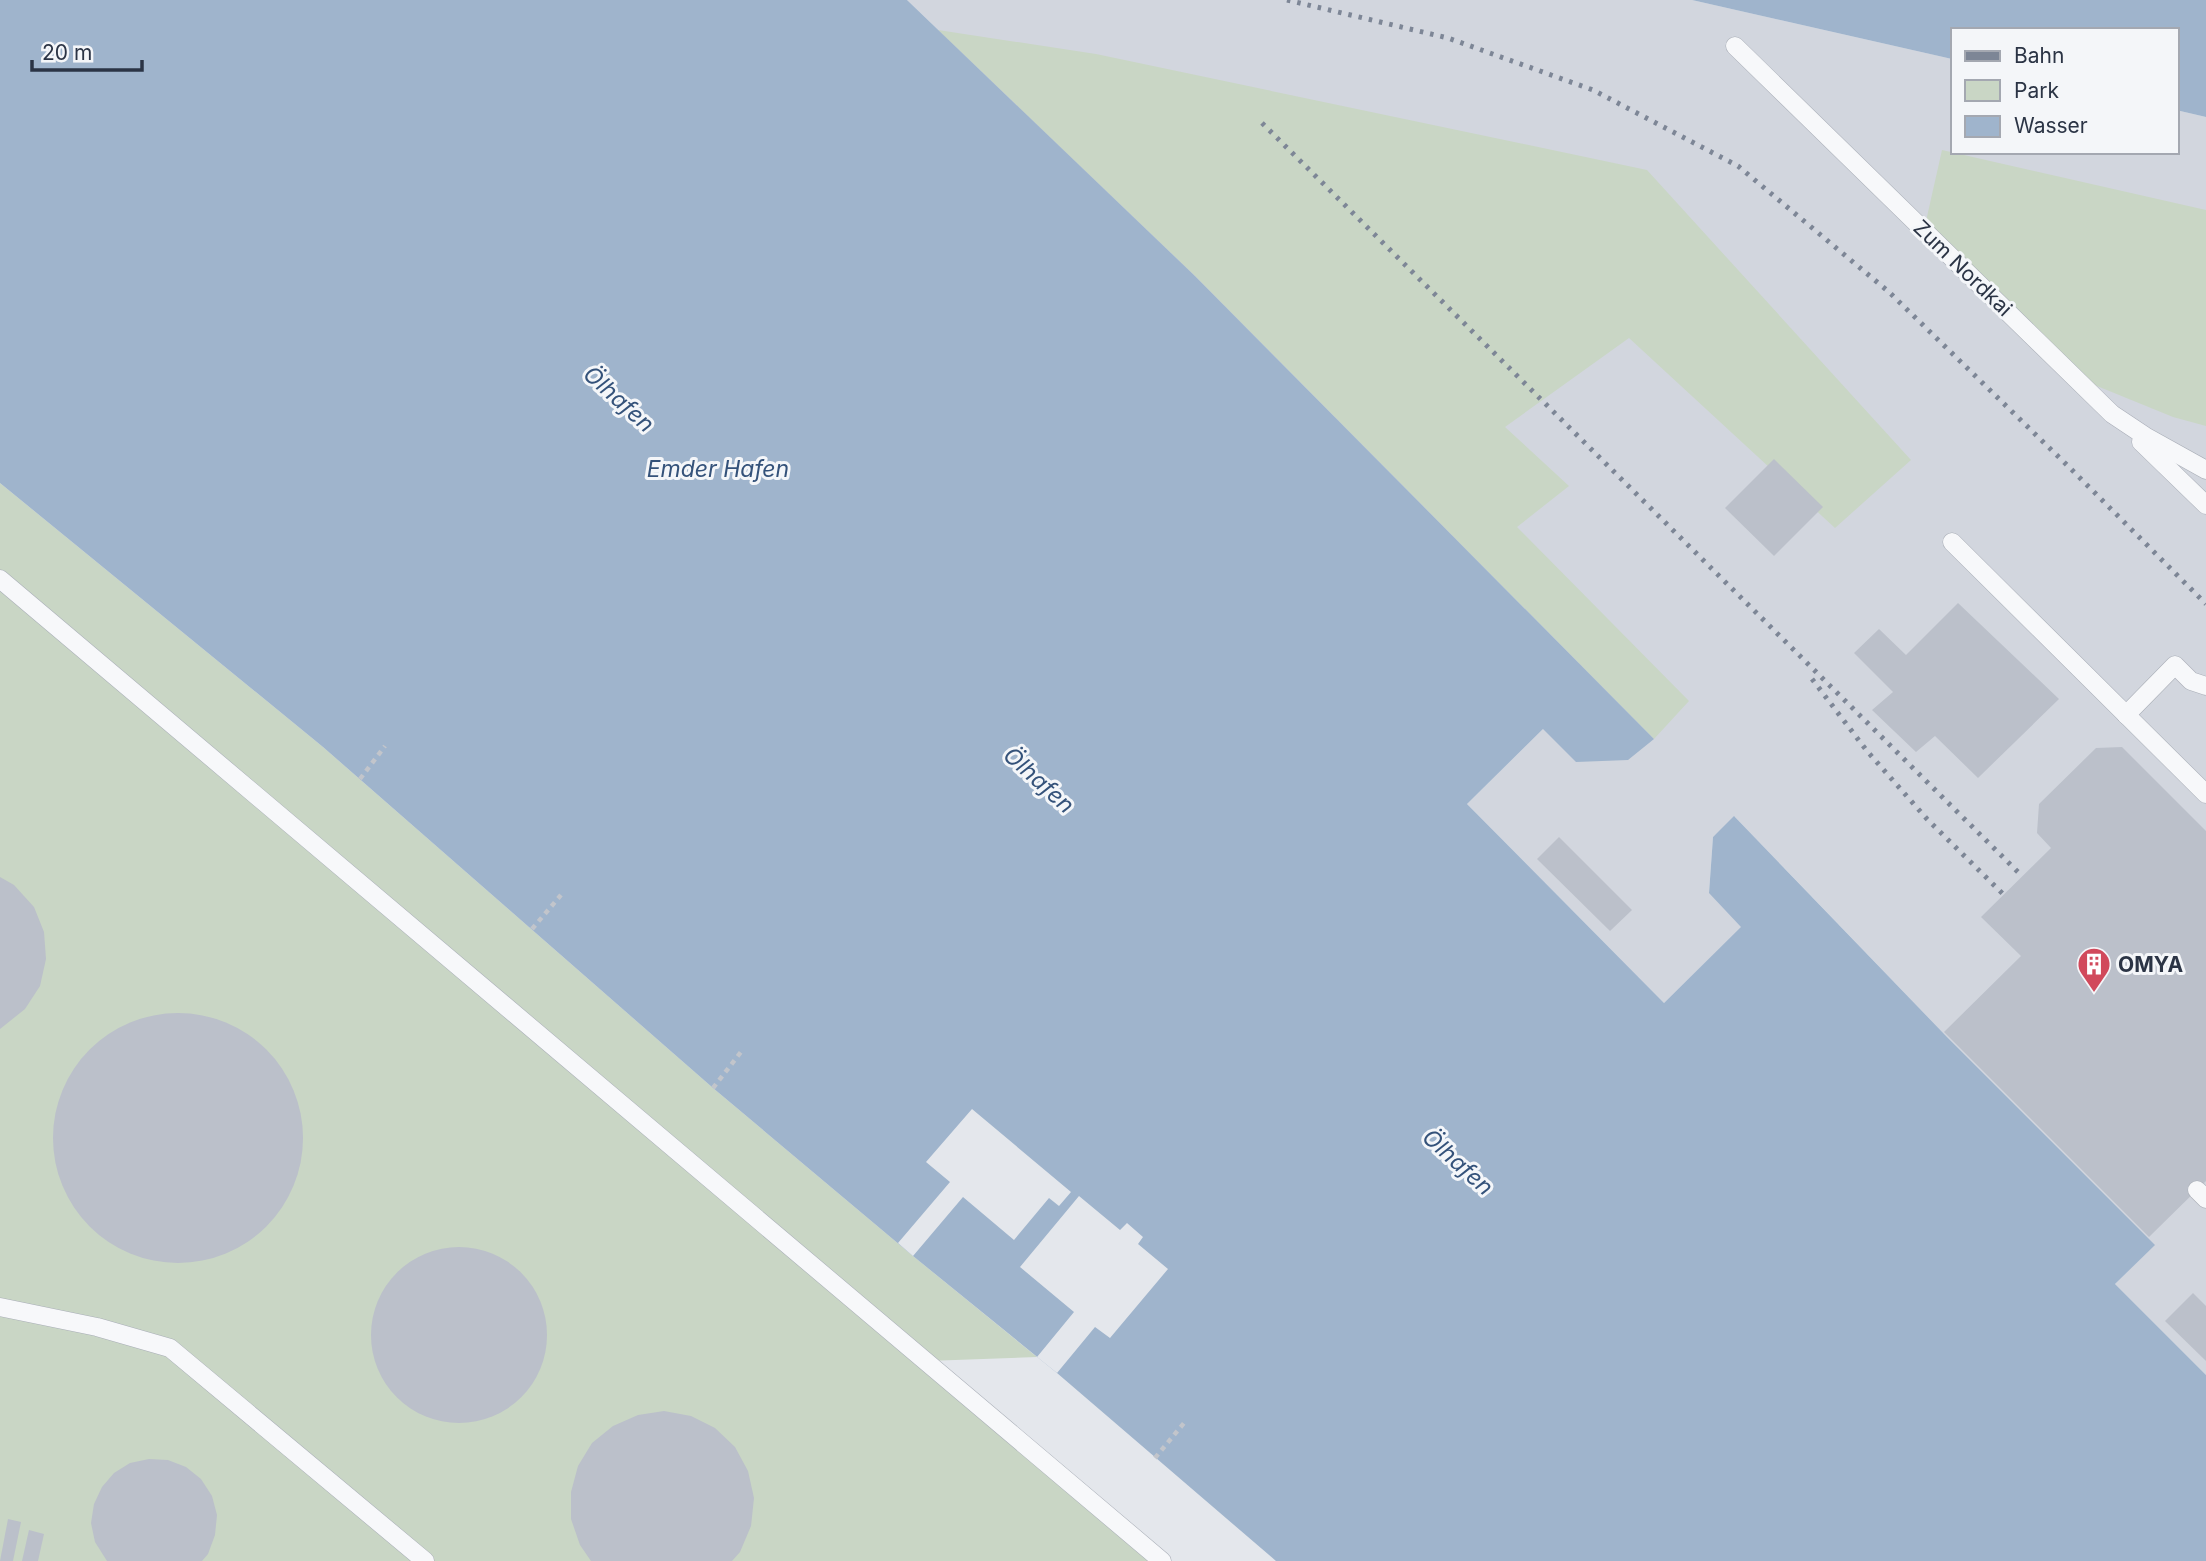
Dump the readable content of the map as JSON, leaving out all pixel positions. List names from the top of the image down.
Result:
{
  "streets": {
    "lane": ["Zum Nordkai"]
  },
  "water": ["Ölhafen", "Emder Hafen"],
  "places": {
    "building": ["OMYA"]
  },
  "legend": ["Bahn", "Park", "Wasser"],
  "scale_bar": "20 m"
}
